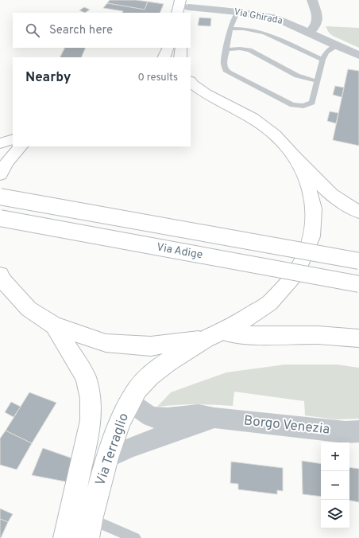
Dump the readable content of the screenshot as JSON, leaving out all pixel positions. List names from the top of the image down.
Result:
{
  "streets": {
    "main road": ["Via Adige", "Via Terraglio"],
    "street": ["Via Ghirada", "Borgo Venezia"]
  },
  "crossings": [
    ["Borgo Venezia", "Via Terraglio"]
  ],
  "page": {
    "search": "Search here",
    "heading": ["Nearby", "0 results"],
    "map_buttons": ["+", "−"]
  }
}
